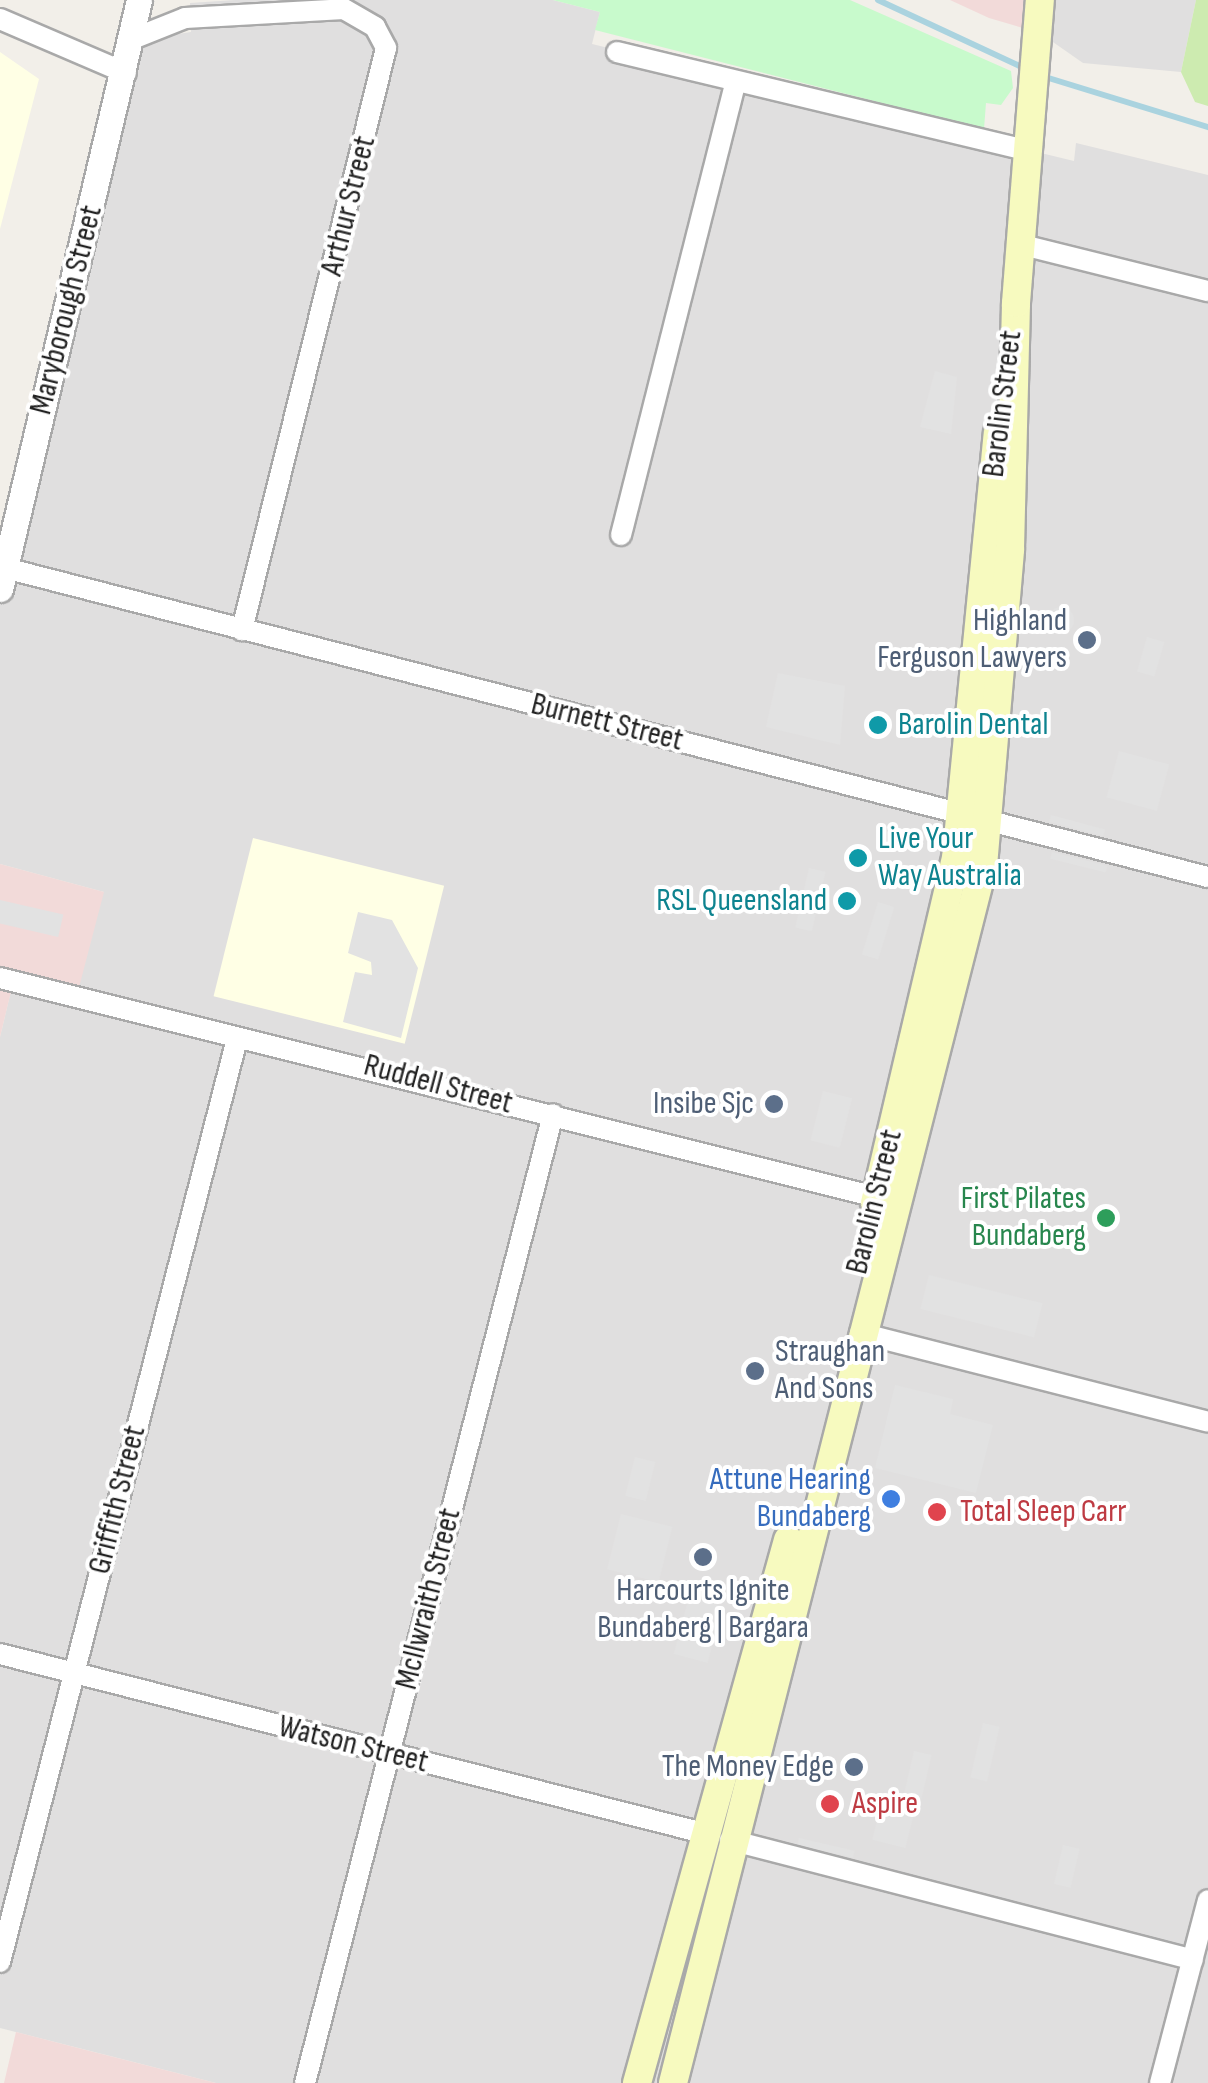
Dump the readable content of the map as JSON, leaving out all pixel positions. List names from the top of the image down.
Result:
{
  "streets": {
    "main road": ["Barolin Street"],
    "street": [
      "Arthur Street",
      "Maryborough Street",
      "Burnett Street",
      "Ruddell Street",
      "Griffith Street",
      "McIlwraith Street",
      "Watson Street"
    ]
  },
  "crossings": [
    ["Arthur Street", "Maryborough Street"],
    ["Arthur Street", "Burnett Street"],
    ["Maryborough Street", "Burnett Street"],
    ["Barolin Street", "Burnett Street"],
    ["Barolin Street", "Ruddell Street"],
    ["Barolin Street", "Watson Street"],
    ["Ruddell Street", "Griffith Street"],
    ["Ruddell Street", "McIlwraith Street"],
    ["Griffith Street", "Watson Street"],
    ["McIlwraith Street", "Watson Street"]
  ],
  "places": [
    "Highland Ferguson Lawyers",
    "Barolin Dental",
    "Live Your Way Australia",
    "RSL Queensland",
    "Insibe Sjc",
    "First Pilates Bundaberg",
    "Straughan And Sons",
    "Attune Hearing Bundaberg",
    "Total Sleep Carr",
    "Harcourts Ignite Bundaberg | Bargara",
    "The Money Edge",
    "Aspire"
  ]
}
